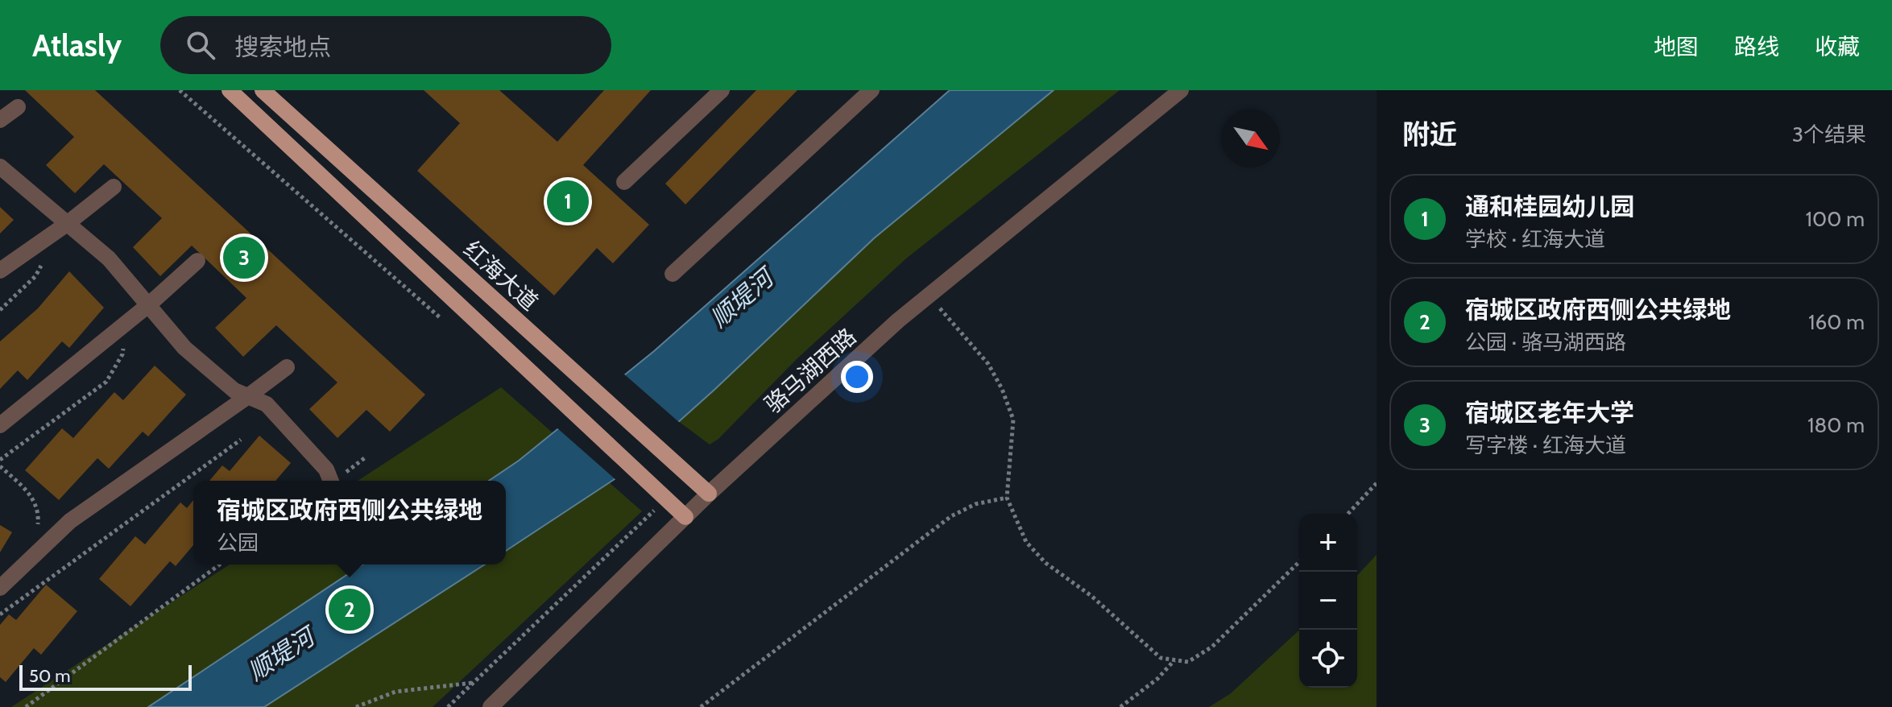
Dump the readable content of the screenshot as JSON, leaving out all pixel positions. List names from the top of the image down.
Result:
{
  "streets": {
    "main road": ["红海大道"],
    "street": ["骆马湖西路"]
  },
  "crossings": [
    ["红海大道", "骆马湖西路"]
  ],
  "water": ["顺堤河"],
  "scale_bar": "50 m",
  "north": "bottom right",
  "page": {
    "header": "Atlasly",
    "search": "搜索地点",
    "nav": ["地图", "路线", "收藏"],
    "heading": ["附近", "3个结果"],
    "list": [
      {
        "mark": "1",
        "name": "通和桂园幼儿园",
        "note": "学校 · 红海大道",
        "value": "100 m"
      },
      {
        "mark": "2",
        "name": "宿城区政府西侧公共绿地",
        "note": "公园 · 骆马湖西路",
        "value": "160 m"
      },
      {
        "mark": "3",
        "name": "宿城区老年大学",
        "note": "写字楼 · 红海大道",
        "value": "180 m"
      }
    ],
    "pins": ["1", "3", "2"],
    "popup": ["宿城区政府西侧公共绿地", "公园"],
    "map_buttons": ["+", "−"],
    "scale": "50 m"
  }
}
